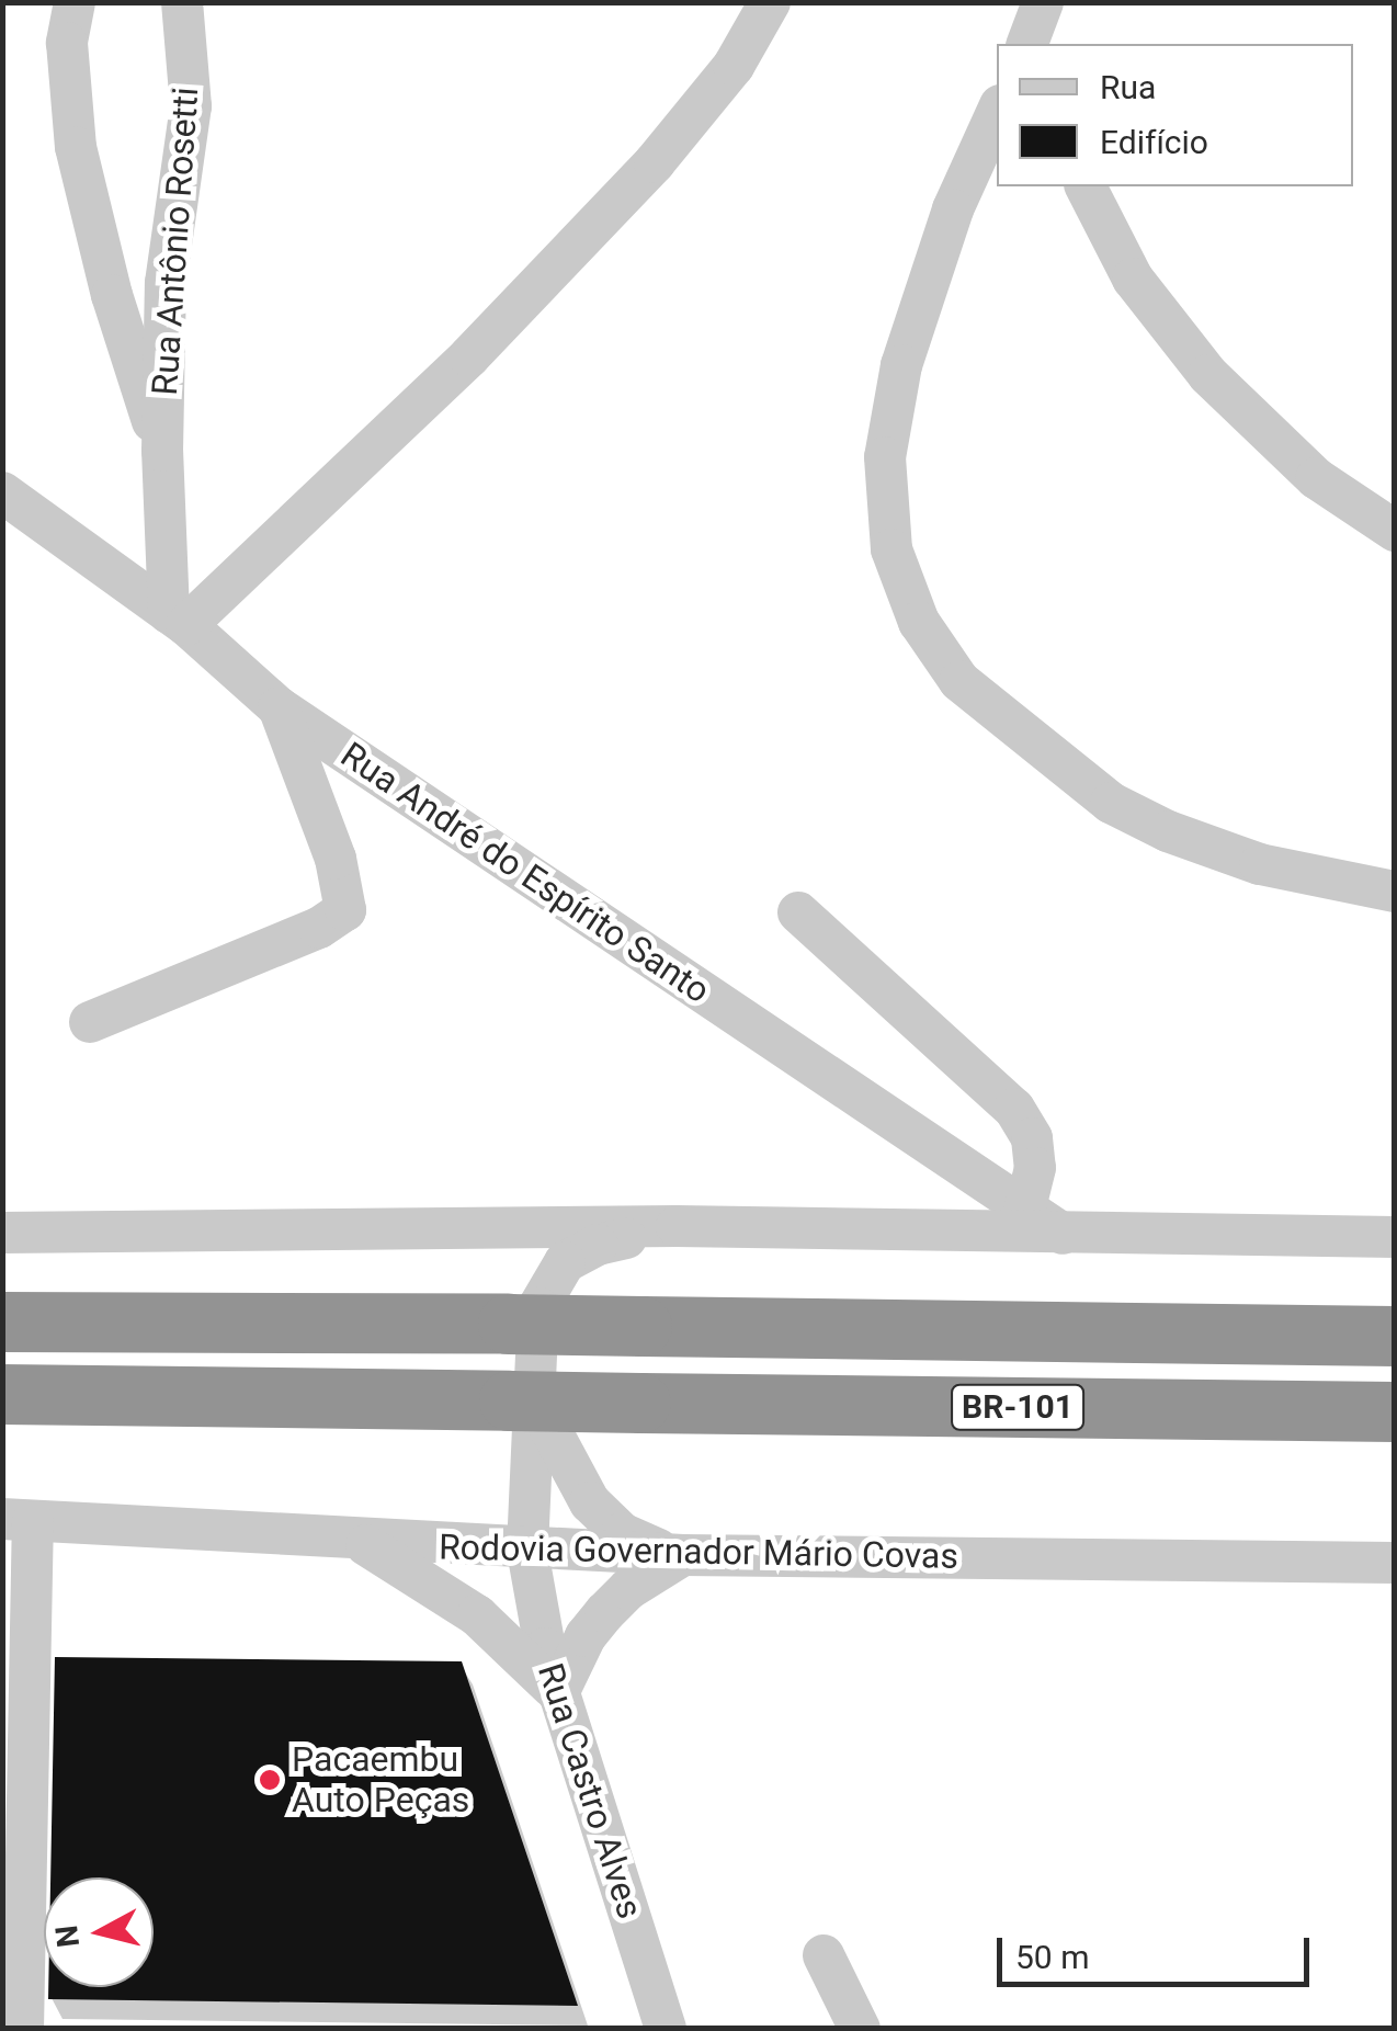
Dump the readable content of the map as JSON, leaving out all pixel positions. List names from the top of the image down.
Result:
{
  "streets": {
    "highway": ["BR-101"],
    "street": [
      "Rua Antônio Rosetti",
      "Rua André do Espírito Santo",
      "Rodovia Governador Mário Covas",
      "Rua Castro Alves"
    ]
  },
  "crossings": [
    ["Rua Antônio Rosetti", "Rua André do Espírito Santo"],
    ["BR-101", "Rua Castro Alves"],
    ["Rodovia Governador Mário Covas", "Rua Castro Alves"]
  ],
  "places": ["Pacaembu Auto Peças"],
  "legend": ["Rua", "Edifício"],
  "scale_bar": "50 m",
  "north": "left"
}
